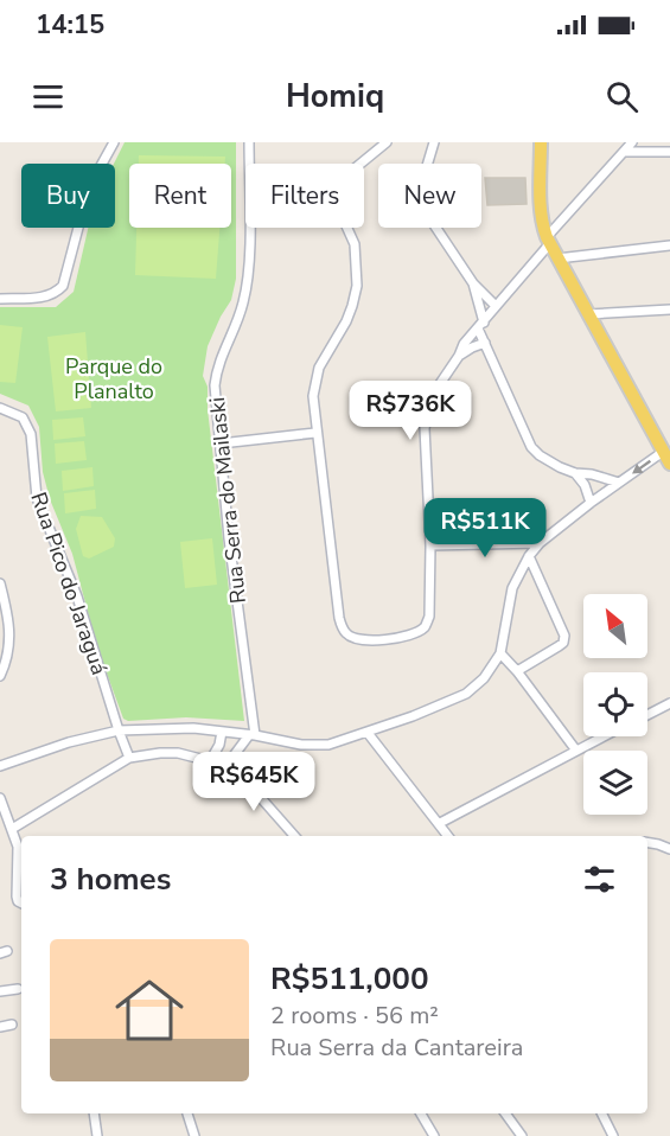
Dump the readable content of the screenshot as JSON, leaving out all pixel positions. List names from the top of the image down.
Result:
{
  "streets": {
    "street": ["Rua Serra do Mailaski", "Rua Pico do Jaraguá"]
  },
  "parks": ["Parque do Planalto"],
  "north": "top left",
  "page": {
    "status": "14:15",
    "header": "Homiq",
    "chip": [
      "Buy",
      "Rent",
      "Filters",
      "New"
    ],
    "price": ["R$736K", "R$511K", "R$645K"],
    "heading": "3 homes",
    "list": [
      {
        "name": "R$511,000",
        "note": "2 rooms · 56 m² · Rua Serra da Cantareira"
      }
    ]
  }
}
